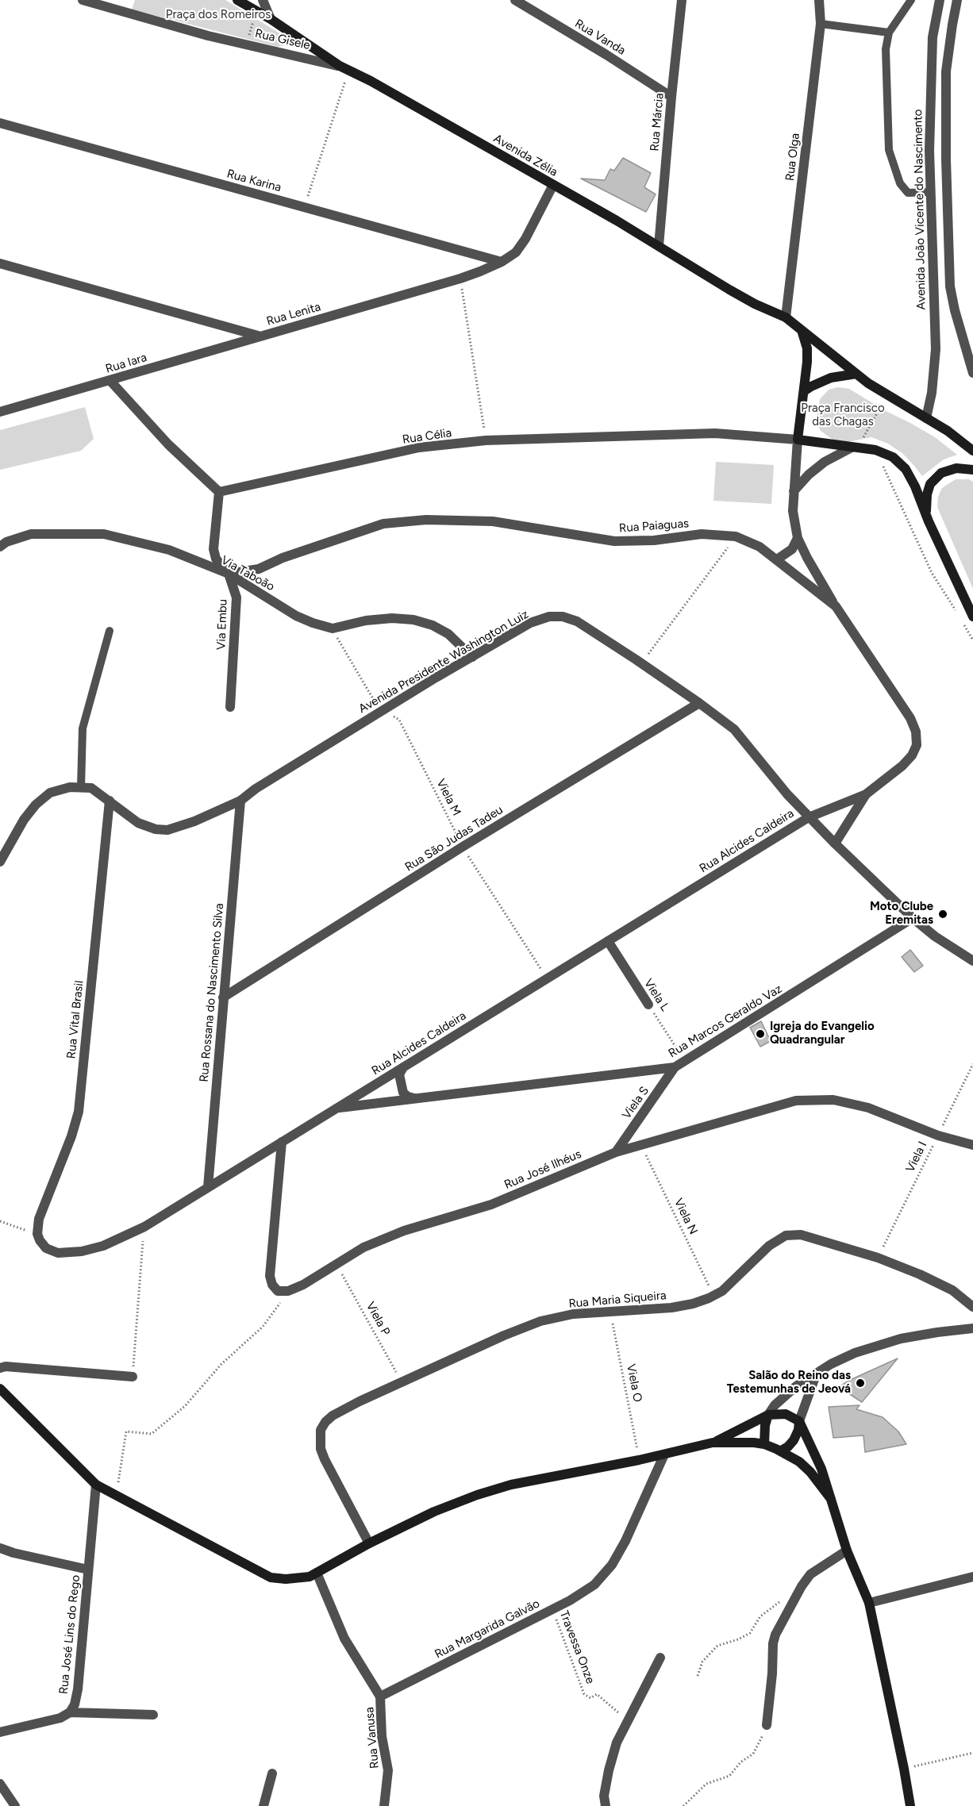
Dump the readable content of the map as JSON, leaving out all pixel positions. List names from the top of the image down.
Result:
{
  "streets": {
    "main road": ["Avenida Zélia"],
    "street": [
      "Rua Vanda",
      "Rua Gisele",
      "Rua Márcia",
      "Rua Olga",
      "Rua Karina",
      "Avenida João Vicente do Nascimento",
      "Rua Lenita",
      "Rua Iara",
      "Rua Célia",
      "Rua Paiaguas",
      "Via Taboão",
      "Via Embu",
      "Avenida Presidente Washington Luiz",
      "Rua São Judas Tadeu",
      "Rua Alcides Caldeira",
      "Rua Rossana do Nascimento Silva",
      "Viela L",
      "Rua Vital Brasil",
      "Rua Marcos Geraldo Vaz",
      "Viela S",
      "Rua José Ilhéus",
      "Rua Maria Siqueira",
      "Rua Margarida Galvão",
      "Rua José Lins do Rego",
      "Rua Vanusa"
    ],
    "path": [
      "Viela M",
      "Viela I",
      "Viela N",
      "Viela P",
      "Viela O",
      "Travessa Onze"
    ]
  },
  "crossings": [
    ["Rua Vanda", "Rua Márcia"],
    ["Rua Gisele", "Avenida Zélia"],
    ["Rua Márcia", "Avenida Zélia"],
    ["Avenida Zélia", "Rua Olga"],
    ["Avenida Zélia", "Rua Lenita"],
    ["Avenida Zélia", "Rua Célia"],
    ["Rua Karina", "Rua Lenita"],
    ["Rua Lenita", "Rua Iara"],
    ["Rua Célia", "Via Embu"],
    ["Rua Paiaguas", "Via Taboão"],
    ["Rua Paiaguas", "Via Embu"],
    ["Rua Paiaguas", "Avenida Presidente Washington Luiz"],
    ["Rua Paiaguas", "Rua Alcides Caldeira"],
    ["Via Taboão", "Via Embu"],
    ["Via Taboão", "Viela M"],
    ["Avenida Presidente Washington Luiz", "Viela M"],
    ["Avenida Presidente Washington Luiz", "Rua São Judas Tadeu"],
    ["Avenida Presidente Washington Luiz", "Rua Alcides Caldeira"],
    ["Avenida Presidente Washington Luiz", "Rua Rossana do Nascimento Silva"],
    ["Avenida Presidente Washington Luiz", "Rua Vital Brasil"],
    ["Avenida Presidente Washington Luiz", "Rua Marcos Geraldo Vaz"],
    ["Viela M", "Rua São Judas Tadeu"],
    ["Viela M", "Rua Alcides Caldeira"],
    ["Rua São Judas Tadeu", "Rua Rossana do Nascimento Silva"],
    ["Rua Alcides Caldeira", "Rua Rossana do Nascimento Silva"],
    ["Rua Alcides Caldeira", "Viela L"],
    ["Rua Alcides Caldeira", "Rua Vital Brasil"],
    ["Rua Alcides Caldeira", "Rua Marcos Geraldo Vaz"],
    ["Viela L", "Rua Marcos Geraldo Vaz"],
    ["Rua Marcos Geraldo Vaz", "Viela S"],
    ["Viela S", "Rua José Ilhéus"],
    ["Viela I", "Rua José Ilhéus"],
    ["Viela I", "Rua Maria Siqueira"],
    ["Rua José Ilhéus", "Viela N"],
    ["Rua José Ilhéus", "Viela P"],
    ["Viela N", "Rua Maria Siqueira"],
    ["Rua Maria Siqueira", "Viela P"],
    ["Rua Maria Siqueira", "Viela O"],
    ["Rua Margarida Galvão", "Travessa Onze"],
    ["Rua Margarida Galvão", "Rua Vanusa"]
  ],
  "parks": ["Praça dos Romeiros", "Praça Francisco das Chagas"],
  "places": ["Moto Clube Eremitas", "Igreja do Evangelio Quadrangular", "Salão do Reino das Testemunhas de Jeová"]
}
